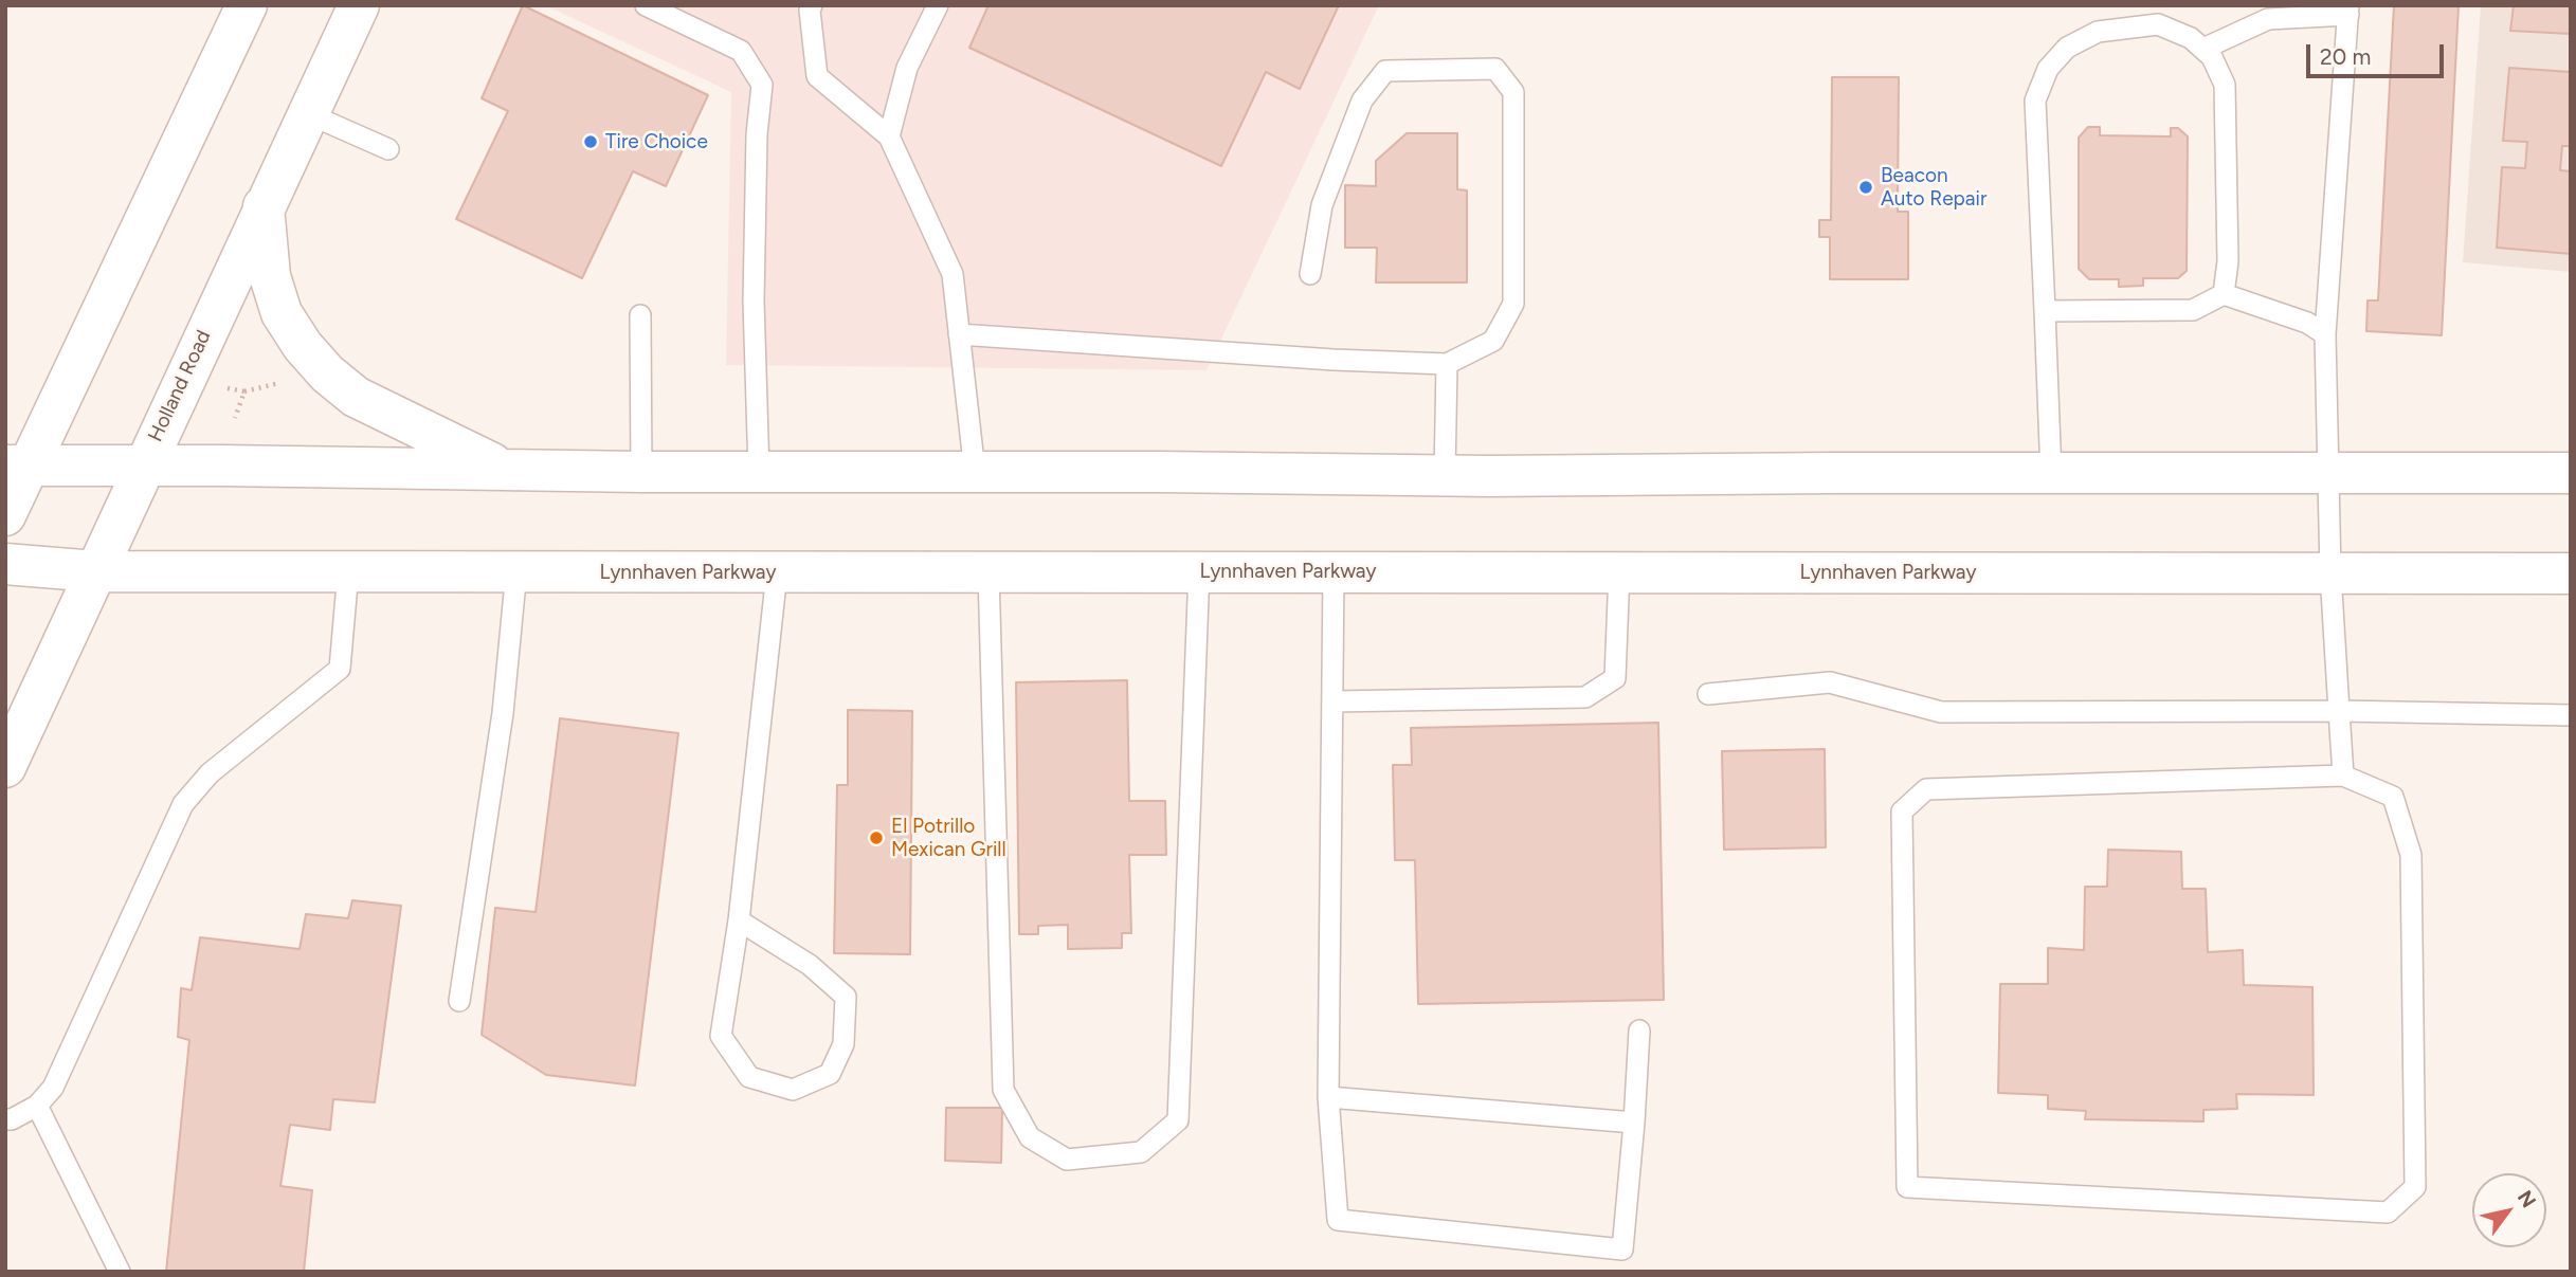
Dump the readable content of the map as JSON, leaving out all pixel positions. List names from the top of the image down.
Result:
{
  "streets": {
    "main road": ["Holland Road", "Lynnhaven Parkway"]
  },
  "crossings": [
    ["Holland Road", "Lynnhaven Parkway"]
  ],
  "places": ["Tire Choice", "Beacon Auto Repair", "El Potrillo Mexican Grill"],
  "scale_bar": "20 m",
  "north": "top right"
}
